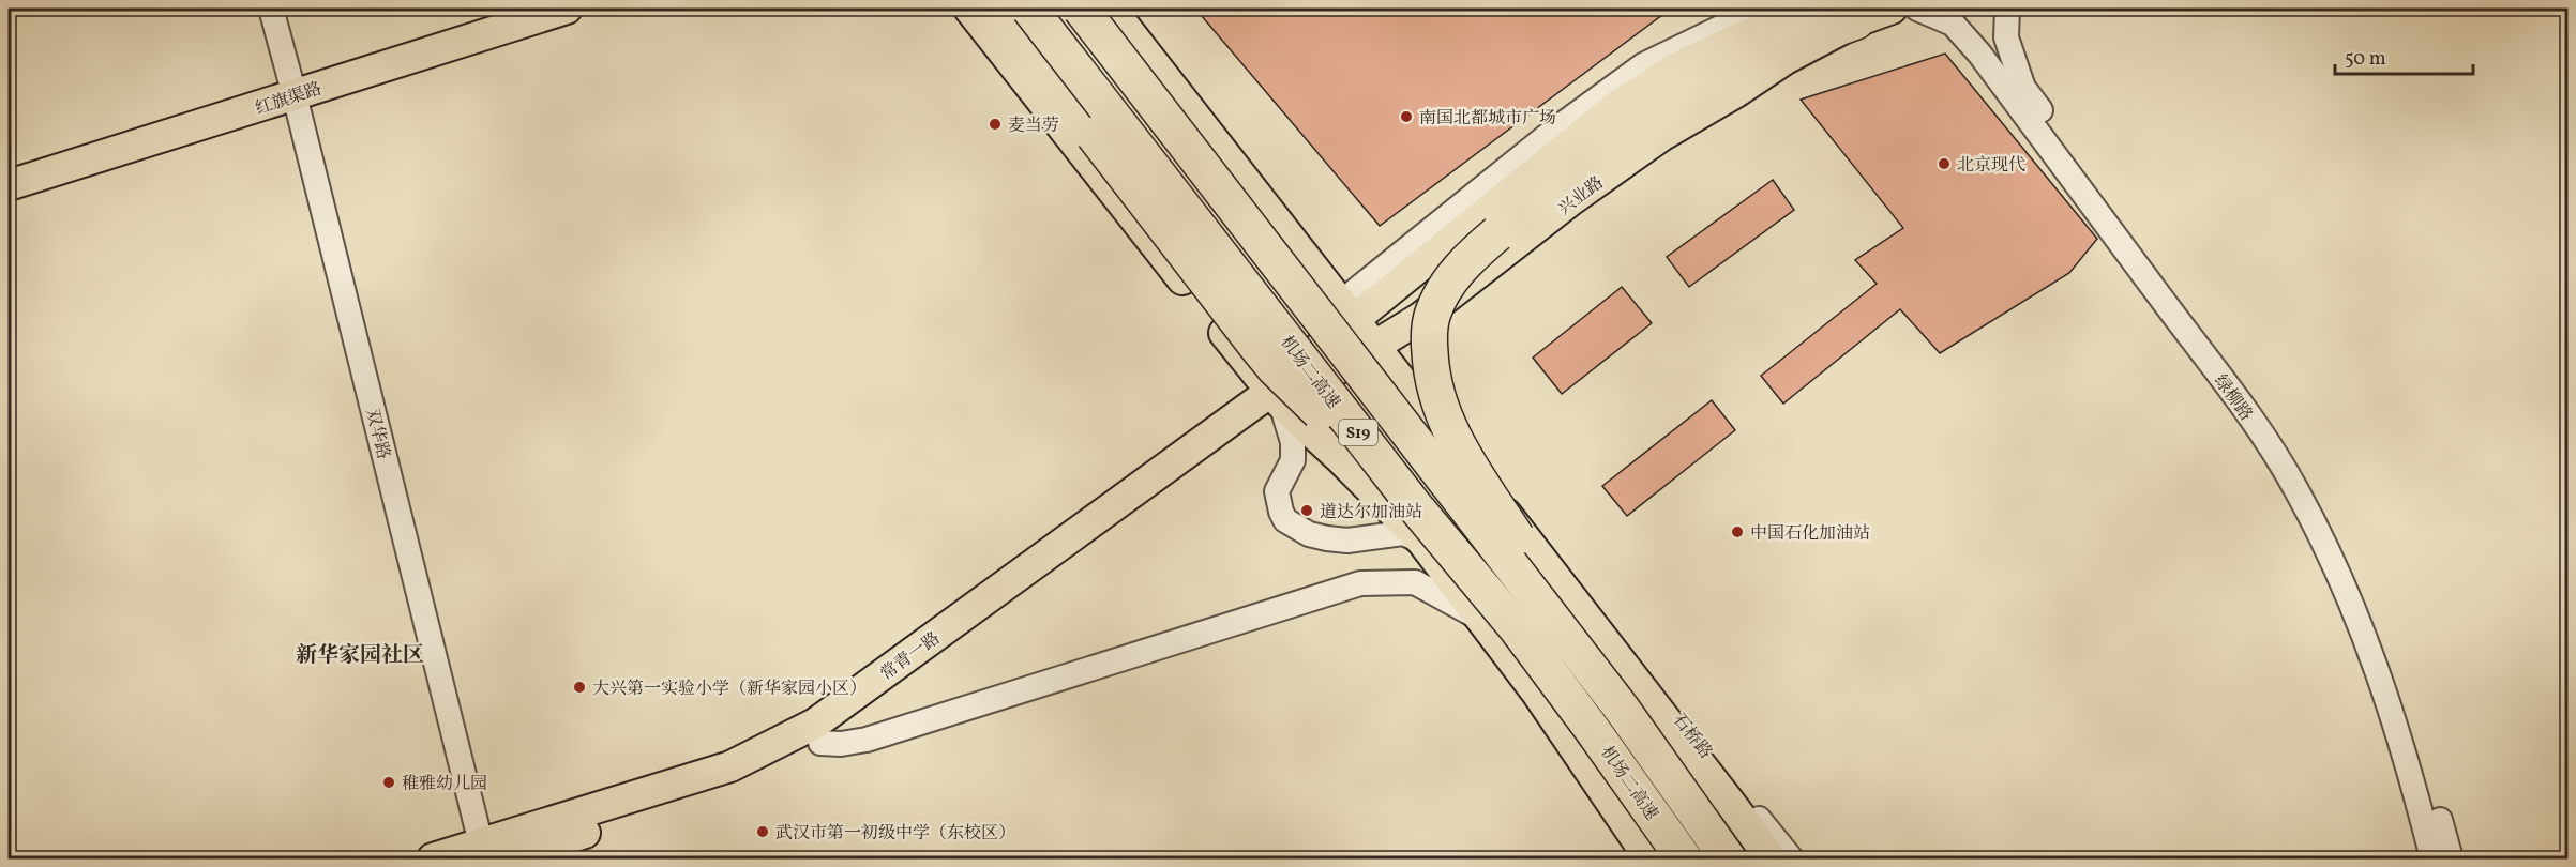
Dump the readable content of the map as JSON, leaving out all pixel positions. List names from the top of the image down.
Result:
{
  "streets": {
    "highway": ["机场二高速", "S19"],
    "main road": ["红旗渠路", "兴业路", "常青一路"],
    "street": ["绿柳路", "双华路", "石桥路"]
  },
  "crossings": [
    ["红旗渠路", "双华路"],
    ["兴业路", "常青一路"],
    ["双华路", "常青一路"]
  ],
  "districts": ["新华家园社区"],
  "places": [
    "南国北都城市广场",
    "麦当劳",
    "北京现代",
    "道达尔加油站",
    "中国石化加油站",
    "大兴第一实验小学（新华家园小区）",
    "稚雅幼儿园",
    "武汉市第一初级中学（东校区）"
  ],
  "scale_bar": "50 m"
}
